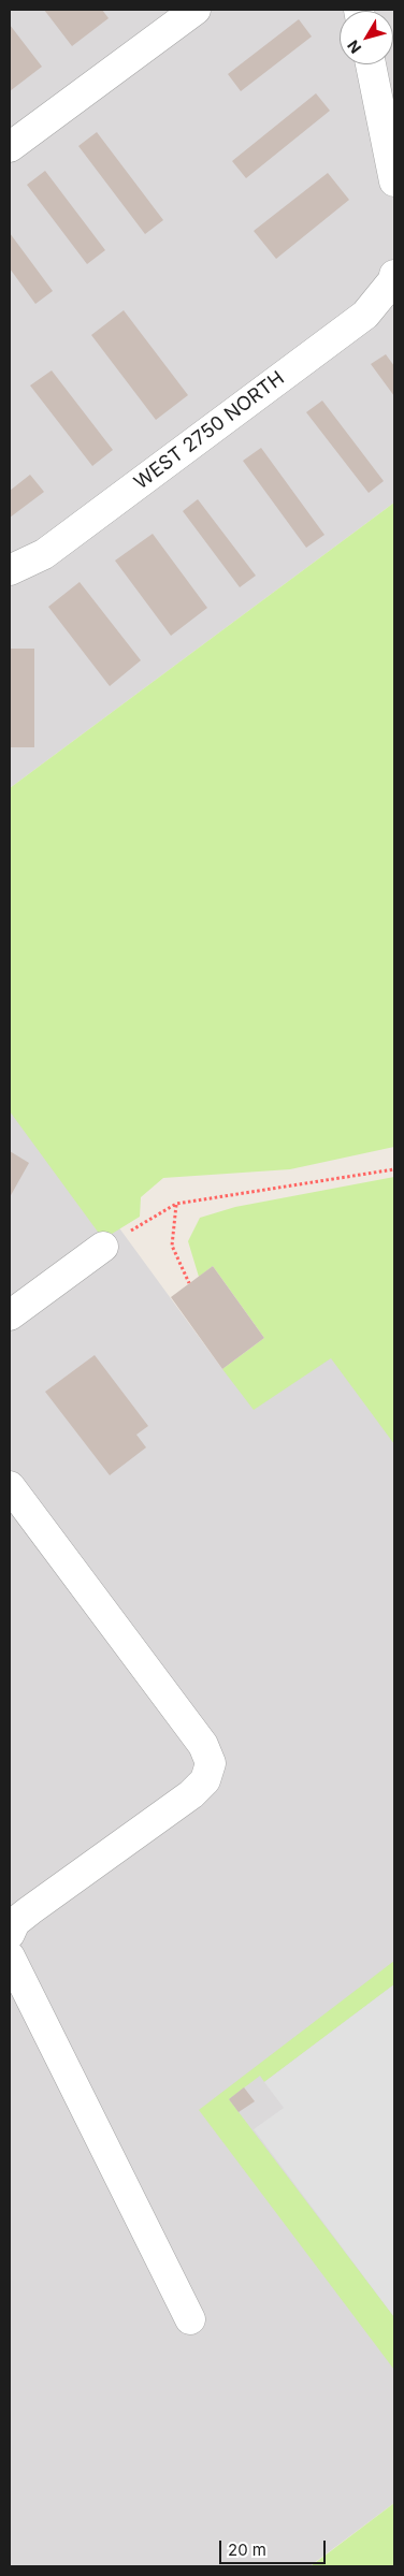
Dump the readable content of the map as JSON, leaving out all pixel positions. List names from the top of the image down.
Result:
{
  "streets": {
    "street": ["WEST 2750 NORTH"]
  },
  "scale_bar": "20 m",
  "north": "bottom left"
}
